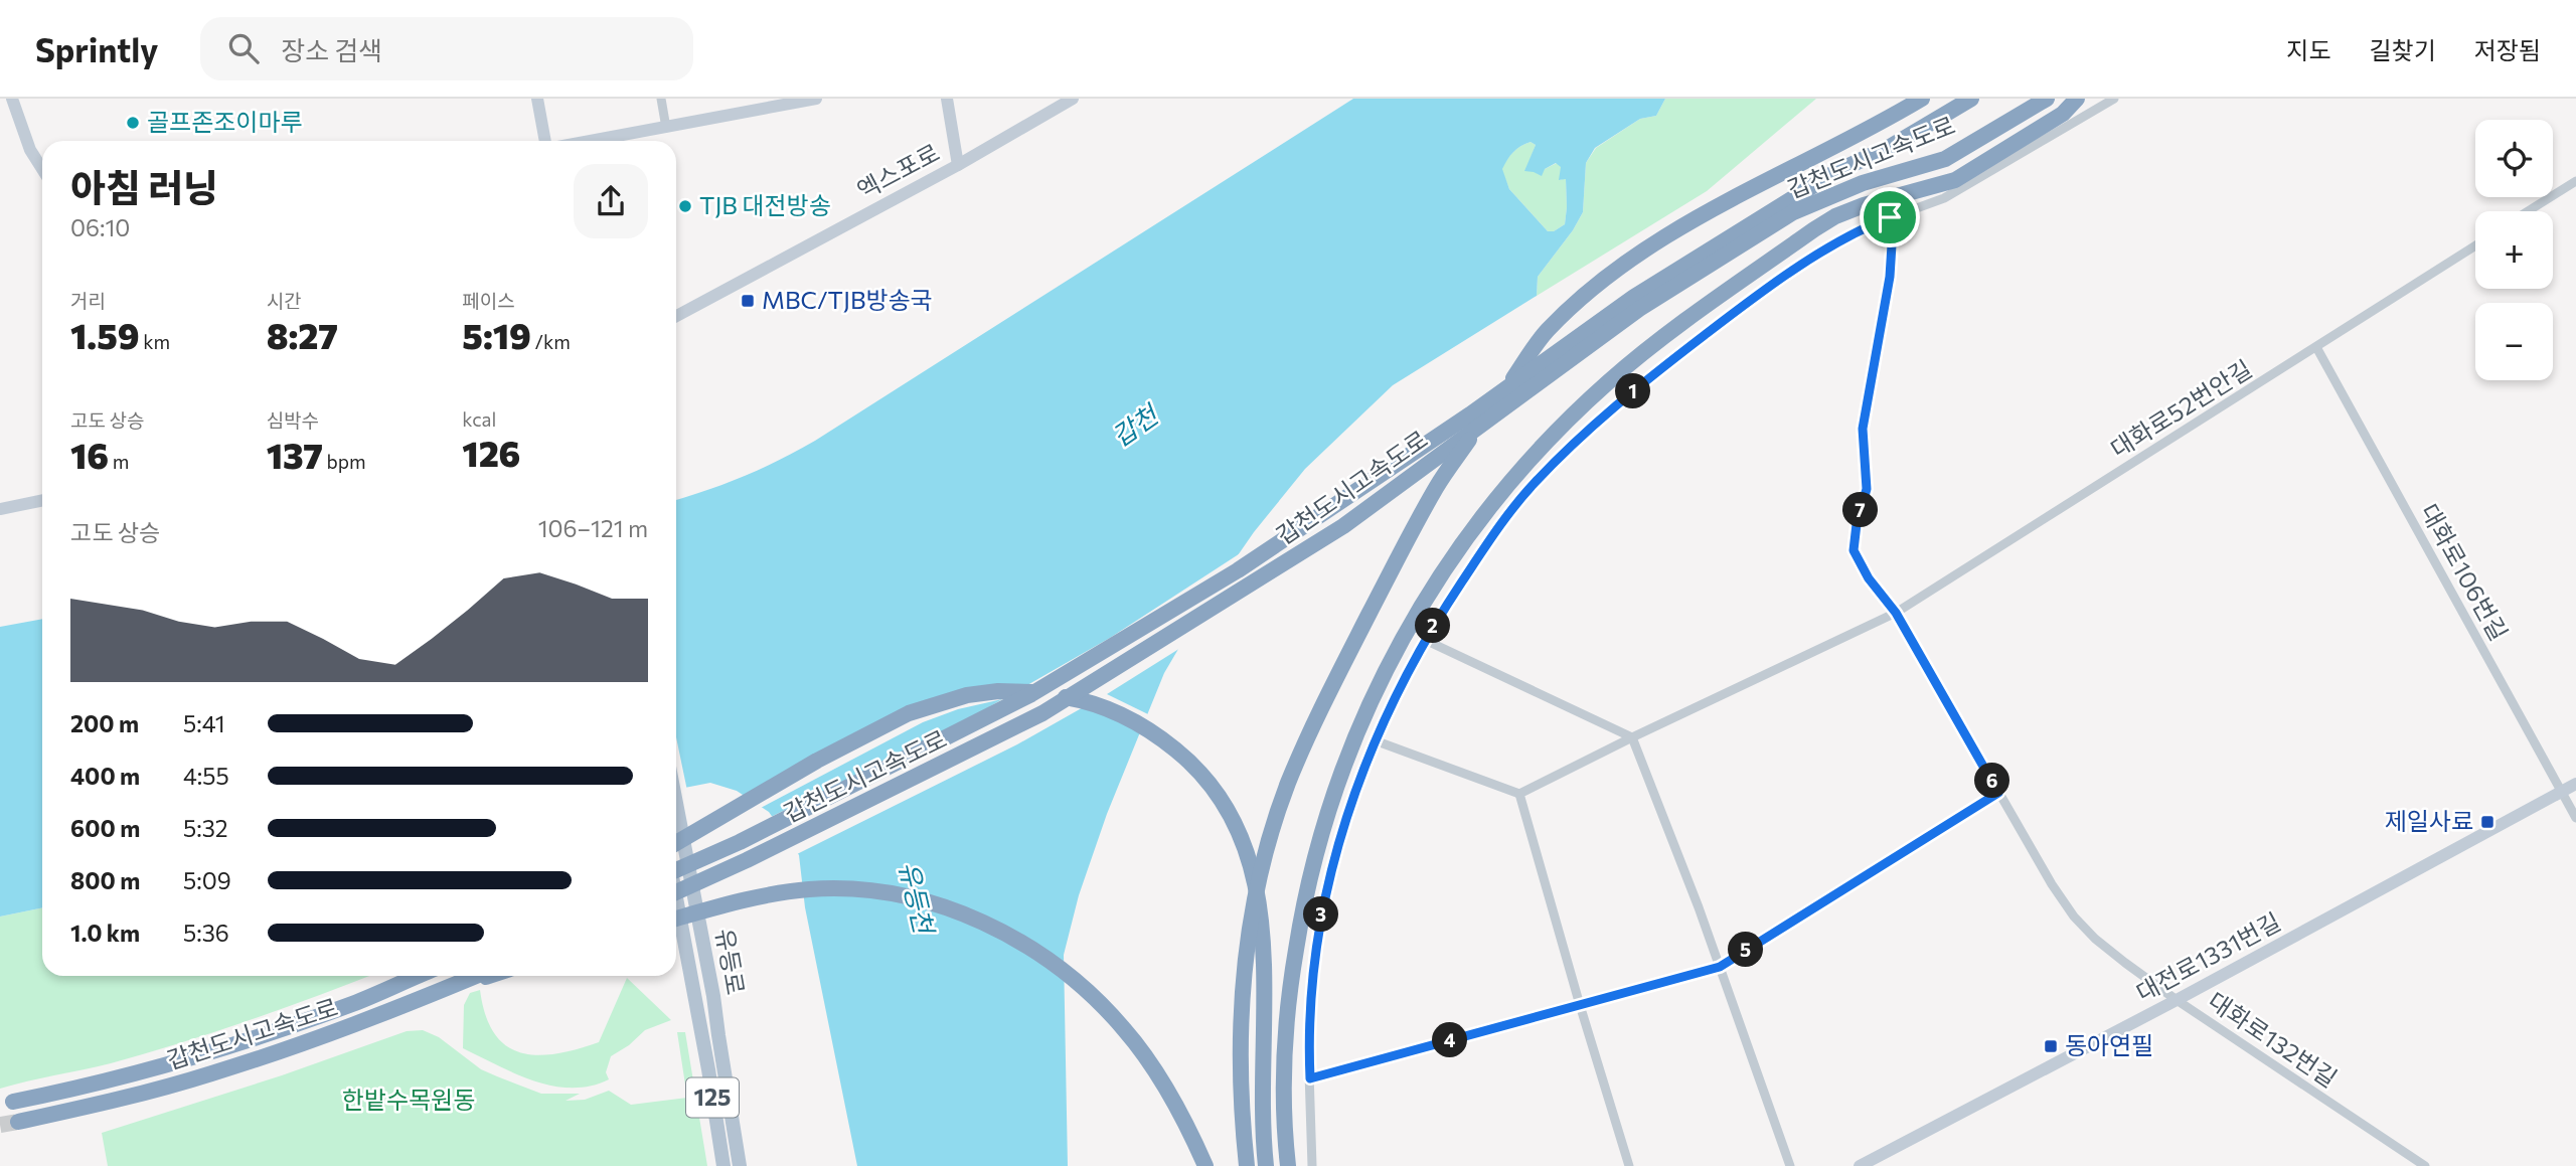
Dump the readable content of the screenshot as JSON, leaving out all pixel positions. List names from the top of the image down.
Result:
{
  "streets": {
    "highway": ["갑천도시고속도로"],
    "main road": ["유등로", "125"],
    "street": [
      "엑스포로",
      "대화로52번안길",
      "대화로106번길",
      "대전로1331번길",
      "대화로132번길"
    ]
  },
  "crossings": [
    ["대화로52번안길", "대화로106번길"],
    ["대화로52번안길", "대화로132번길"],
    ["대화로106번길", "대전로1331번길"],
    ["대전로1331번길", "대화로132번길"]
  ],
  "water": ["갑천", "유등천"],
  "parks": ["한밭수목원동"],
  "places": {
    "other": ["골프존조이마루", "TJB 대전방송"],
    "transit": ["MBC/TJB방송국", "제일사료", "동아연필"]
  },
  "page": {
    "header": "Sprintly",
    "search": "장소 검색",
    "nav": ["지도", "길찾기", "저장됨"],
    "map_buttons": ["+", "−"],
    "heading": ["아침 러닝", "06:10"],
    "stats": [
      ["거리", "1.59 km"],
      ["시간", "8:27"],
      ["페이스", "5:19 /km"],
      ["고도 상승", "16 m"],
      ["심박수", "137 bpm"],
      ["kcal", "126"]
    ],
    "pins": [
      "1",
      "7",
      "2",
      "6",
      "3",
      "5",
      "4"
    ],
    "chart": ["고도 상승", "106–121 m"],
    "list": [
      {
        "name": "200 m",
        "note": "5:41"
      },
      {
        "name": "400 m",
        "note": "4:55"
      },
      {
        "name": "600 m",
        "note": "5:32"
      },
      {
        "name": "800 m",
        "note": "5:09"
      },
      {
        "name": "1.0 km",
        "note": "5:36"
      }
    ]
  }
}
